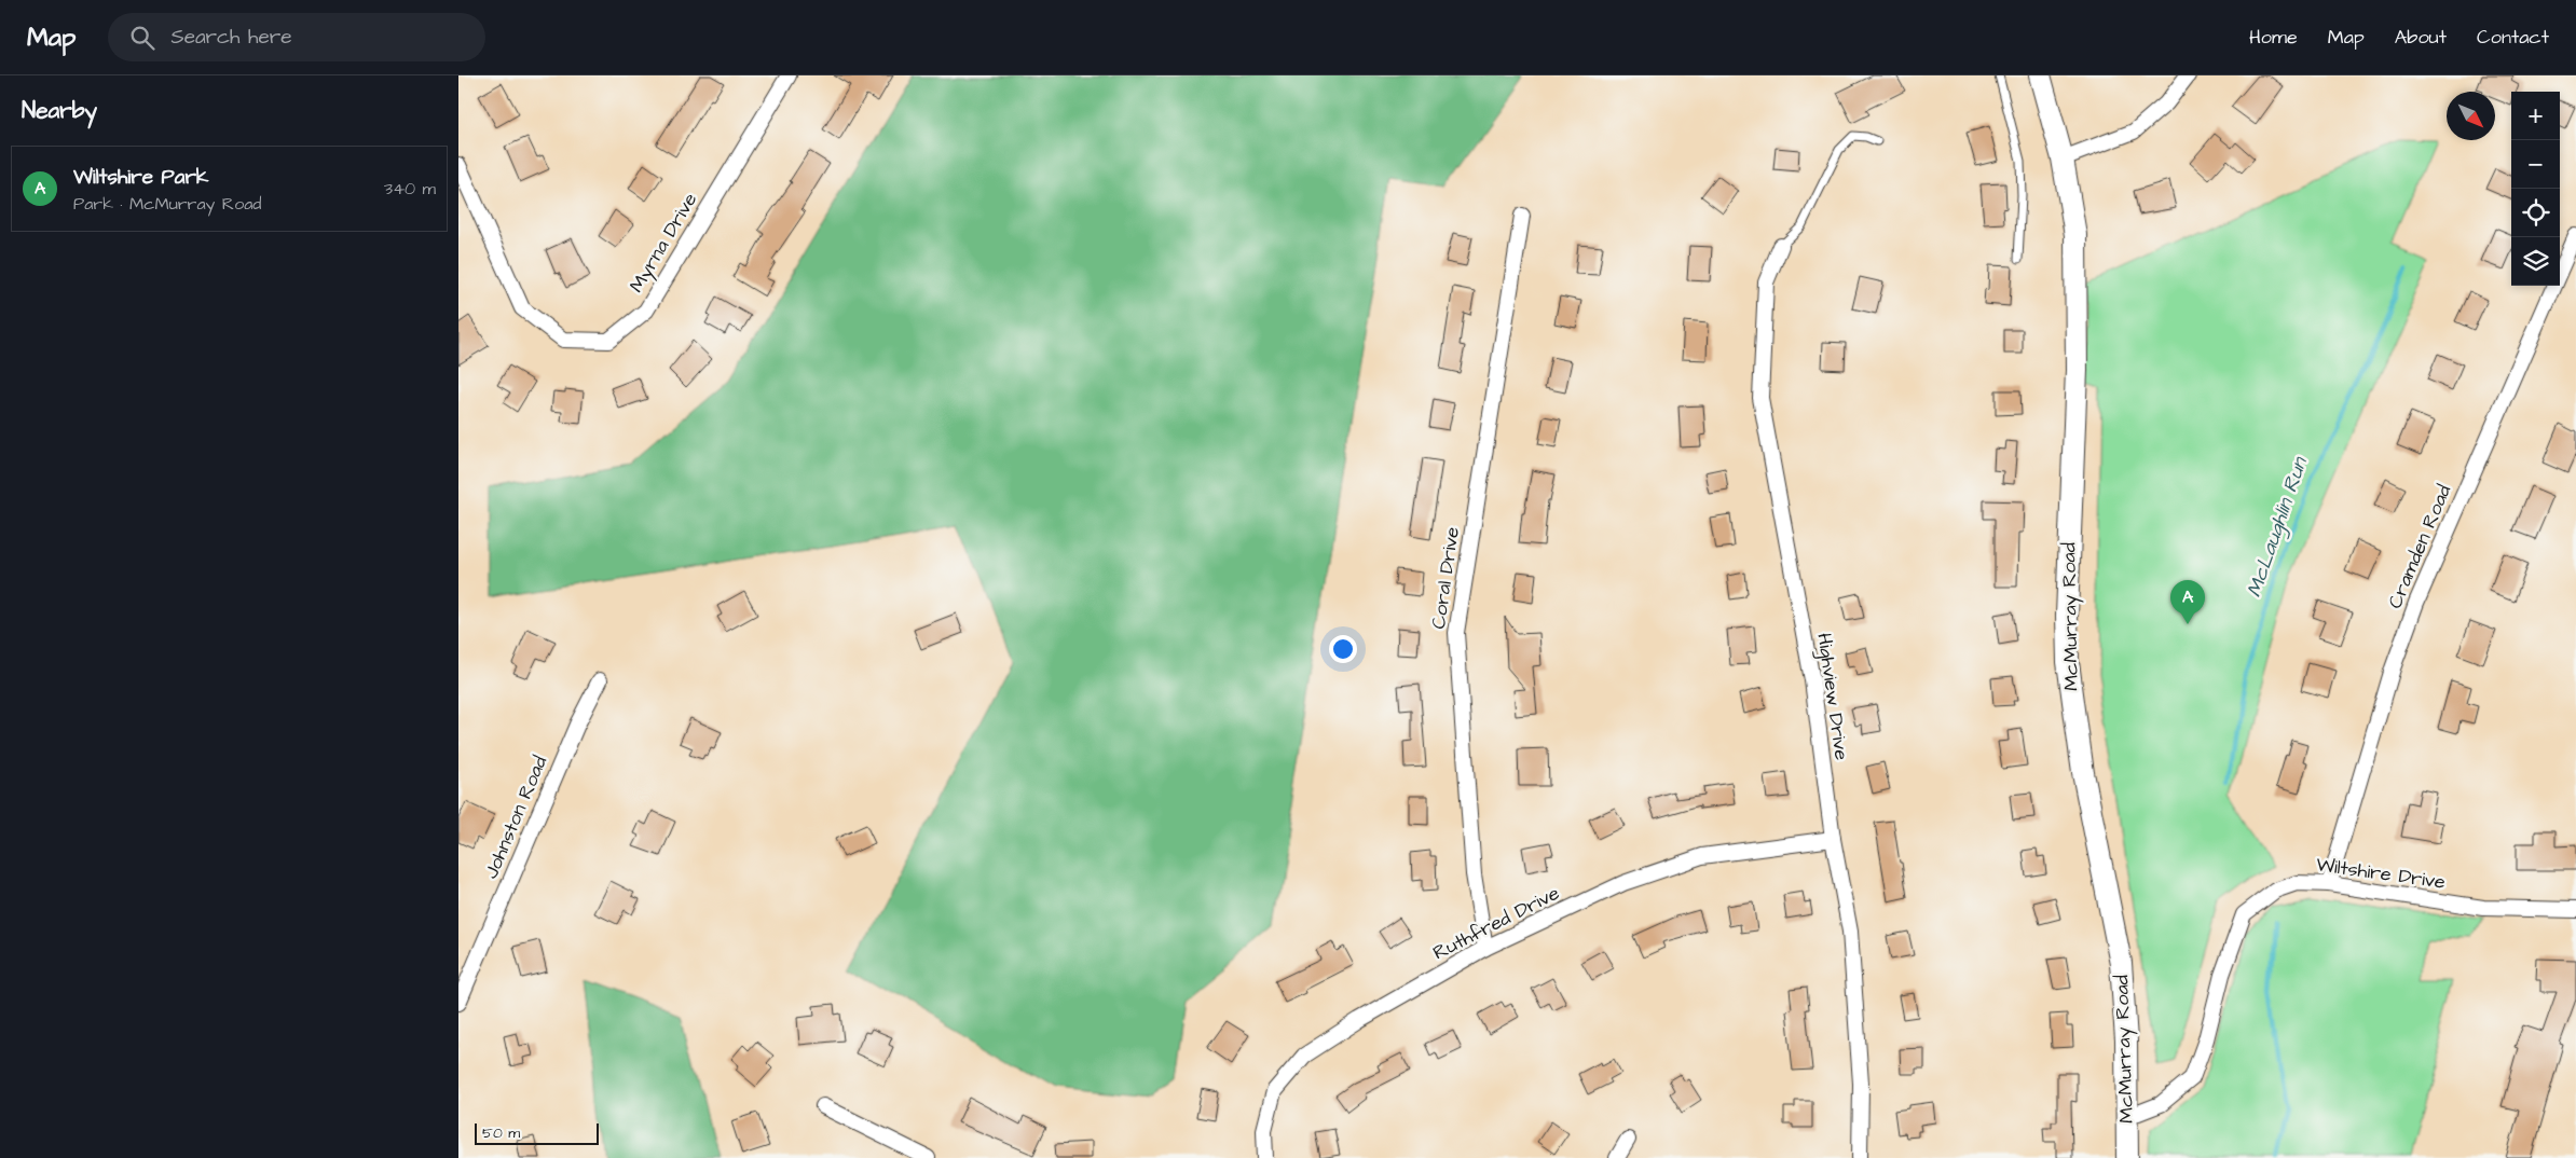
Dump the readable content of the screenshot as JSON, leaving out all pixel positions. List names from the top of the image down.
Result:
{
  "streets": {
    "main road": ["McMurray Road"],
    "street": [
      "Myrna Drive",
      "Cramden Road",
      "Coral Drive",
      "Highview Drive",
      "Johnston Road",
      "Wiltshire Drive",
      "Ruthfred Drive"
    ]
  },
  "crossings": [
    ["Cramden Road", "Wiltshire Drive"],
    ["Coral Drive", "Ruthfred Drive"],
    ["McMurray Road", "Wiltshire Drive"],
    ["Highview Drive", "Ruthfred Drive"]
  ],
  "water": ["McLaughlin Run"],
  "scale_bar": "50 m",
  "north": "bottom right",
  "page": {
    "header": "Map",
    "search": "Search here",
    "nav": [
      "Home",
      "Map",
      "About",
      "Contact"
    ],
    "heading": "Nearby",
    "map_buttons": ["+", "−"],
    "list": [
      {
        "mark": "A",
        "name": "Wiltshire Park",
        "note": "Park · McMurray Road",
        "value": "340 m"
      }
    ],
    "pins": "A",
    "scale": "50 m"
  }
}
